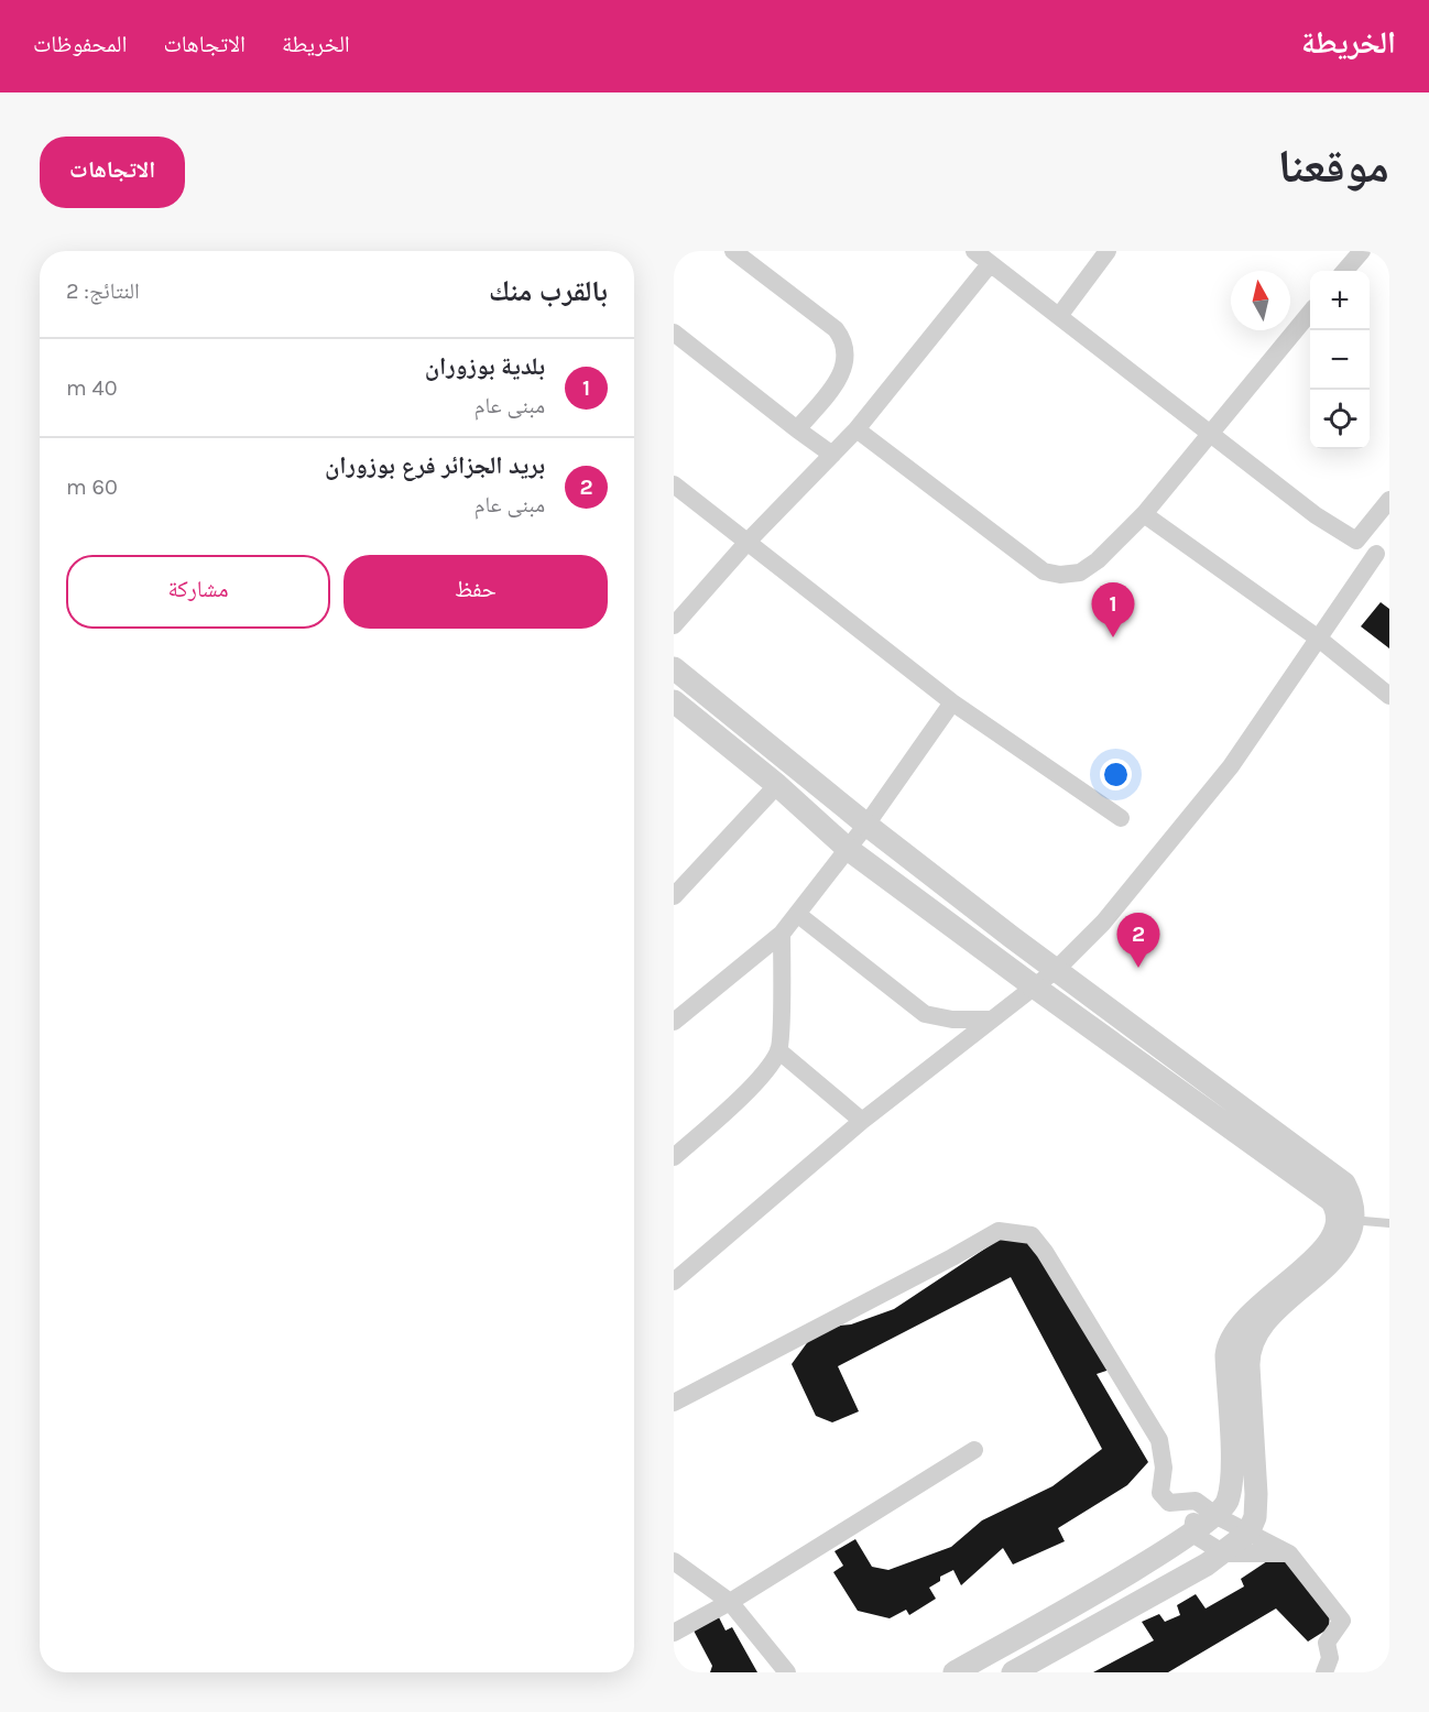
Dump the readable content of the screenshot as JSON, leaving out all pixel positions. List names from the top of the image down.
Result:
{
  "north": "top",
  "page": {
    "header": "الخريطة",
    "nav": ["الخريطة", "الاتجاهات", "المحفوظات"],
    "title": "موقعنا",
    "buttons": [
      "الاتجاهات",
      ["حفظ", "مشاركة"]
    ],
    "heading": ["بالقرب منك", "النتائج: 2"],
    "map_buttons": ["+", "−"],
    "list": [
      {
        "mark": "1",
        "name": "بلدية بوزوران",
        "note": "مبنى عام",
        "value": "40 m"
      },
      {
        "mark": "2",
        "name": "بريد الجزائر فرع بوزوران",
        "note": "مبنى عام",
        "value": "60 m"
      }
    ],
    "pins": ["1", "2"]
  }
}
